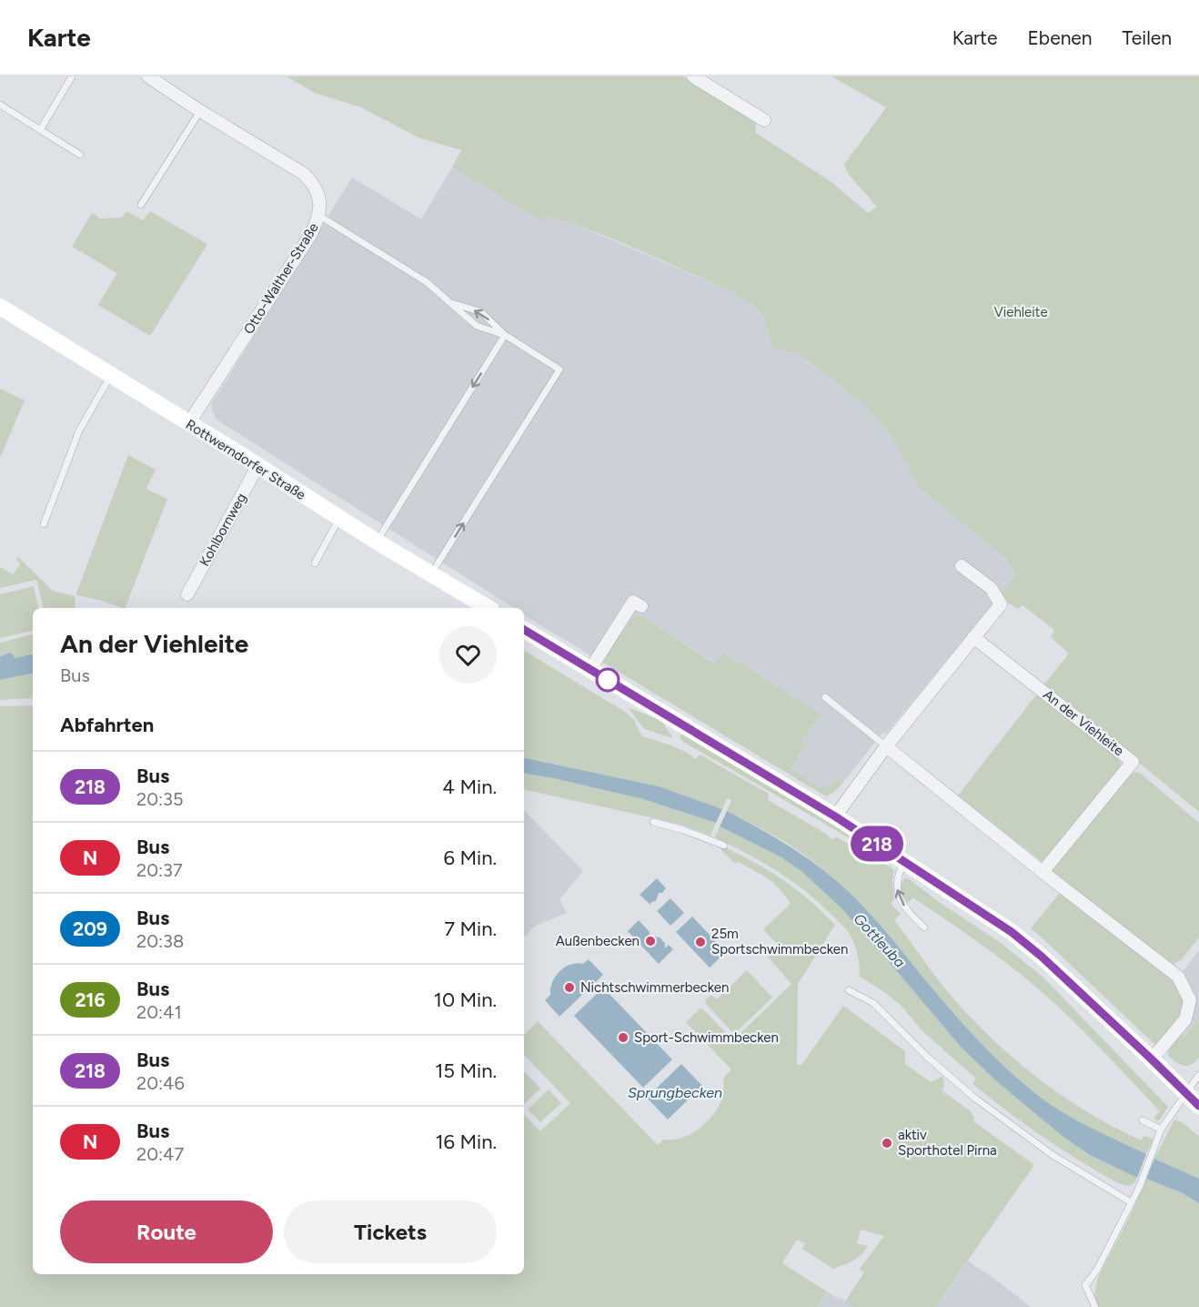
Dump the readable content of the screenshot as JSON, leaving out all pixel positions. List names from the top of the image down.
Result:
{
  "streets": {
    "main road": ["Rottwerndorfer Straße"],
    "street": ["Otto-Walther-Straße", "Kohlbornweg", "An der Viehleite"]
  },
  "crossings": [
    ["Otto-Walther-Straße", "Rottwerndorfer Straße"],
    ["Rottwerndorfer Straße", "Kohlbornweg"]
  ],
  "water": ["Gottleuba", "Sprungbecken"],
  "parks": ["Viehleite"],
  "places": [
    "Außenbecken",
    "25m Sportschwimmbecken",
    "Nichtschwimmerbecken",
    "Sport-Schwimmbecken",
    "aktiv Sporthotel Pirna"
  ],
  "lines": ["bus line 218"],
  "page": {
    "header": "Karte",
    "nav": ["Karte", "Ebenen", "Teilen"],
    "on_map": "218",
    "heading": [
      ["An der Viehleite", "Bus"],
      "Abfahrten"
    ],
    "list": [
      {
        "mark": "218",
        "name": "Bus",
        "note": "20:35",
        "value": "4 Min."
      },
      {
        "mark": "N",
        "name": "Bus",
        "note": "20:37",
        "value": "6 Min."
      },
      {
        "mark": "209",
        "name": "Bus",
        "note": "20:38",
        "value": "7 Min."
      },
      {
        "mark": "216",
        "name": "Bus",
        "note": "20:41",
        "value": "10 Min."
      },
      {
        "mark": "218",
        "name": "Bus",
        "note": "20:46",
        "value": "15 Min."
      },
      {
        "mark": "N",
        "name": "Bus",
        "note": "20:47",
        "value": "16 Min."
      }
    ],
    "buttons": ["Route", "Tickets"]
  }
}
